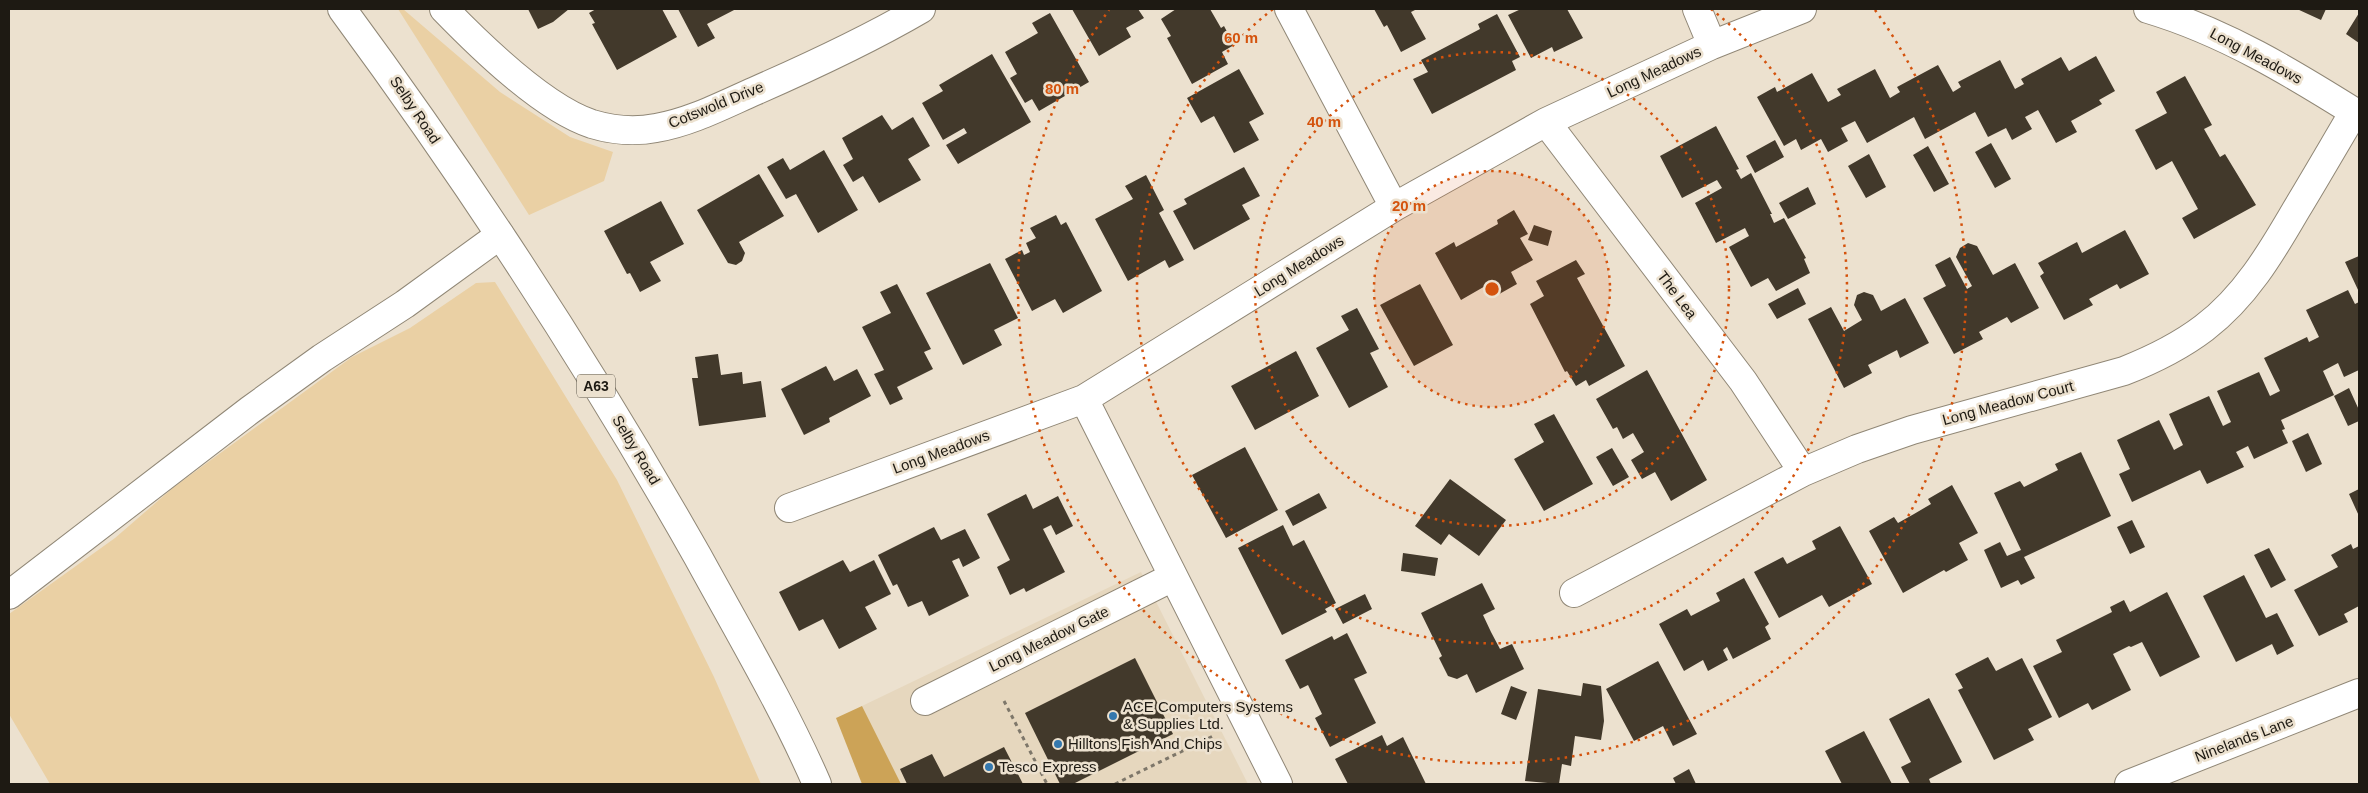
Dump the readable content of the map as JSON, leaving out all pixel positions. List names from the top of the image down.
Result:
{
  "streets": {
    "main road": [
      "Long Meadows",
      "Cotswold Drive",
      "Selby Road",
      "The Lea",
      "A63",
      "Long Meadow Court",
      "Long Meadow Gate",
      "Ninelands Lane"
    ]
  },
  "crossings": [
    ["Long Meadows", "The Lea"],
    ["Long Meadows", "Long Meadow Court"],
    ["The Lea", "Long Meadow Court"]
  ],
  "places": ["ACE Computers Systems & Supplies Ltd.", "Hilltons Fish And Chips", "Tesco Express"],
  "rings": [
    "60 m",
    "80 m",
    "40 m",
    "20 m"
  ]
}
